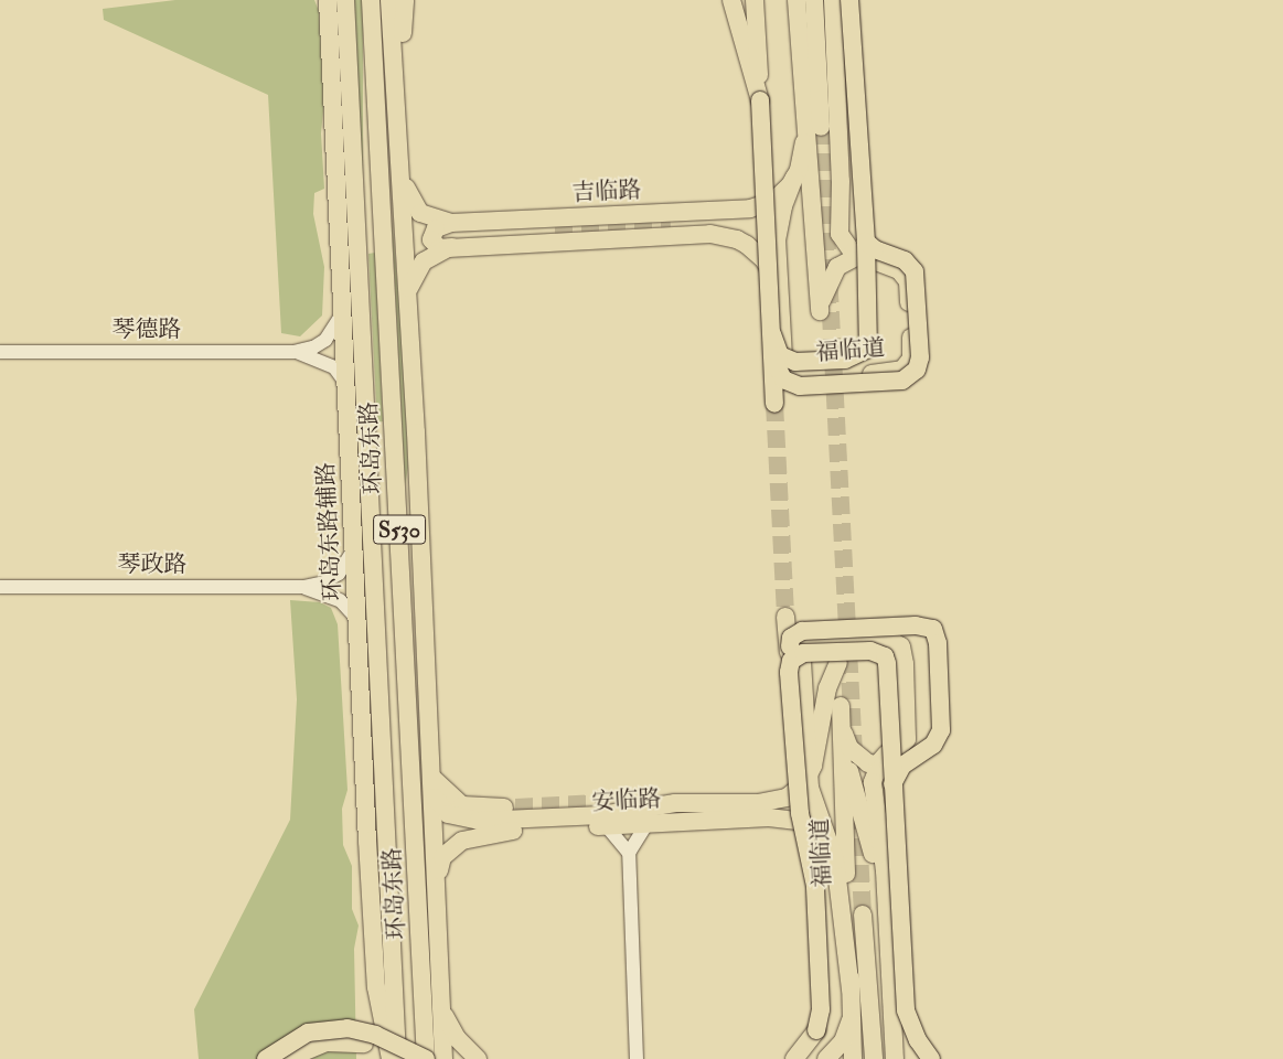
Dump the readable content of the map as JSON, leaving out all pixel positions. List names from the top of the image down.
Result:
{
  "streets": {
    "main road": [
      "吉临路",
      "福临道",
      "环岛东路",
      "S530",
      "环岛东路辅路",
      "安临路"
    ],
    "street": ["琴德路", "琴政路"]
  },
  "crossings": [
    ["吉临路", "福临道"],
    ["琴德路", "环岛东路辅路"],
    ["环岛东路", "环岛东路辅路"]
  ]
}
